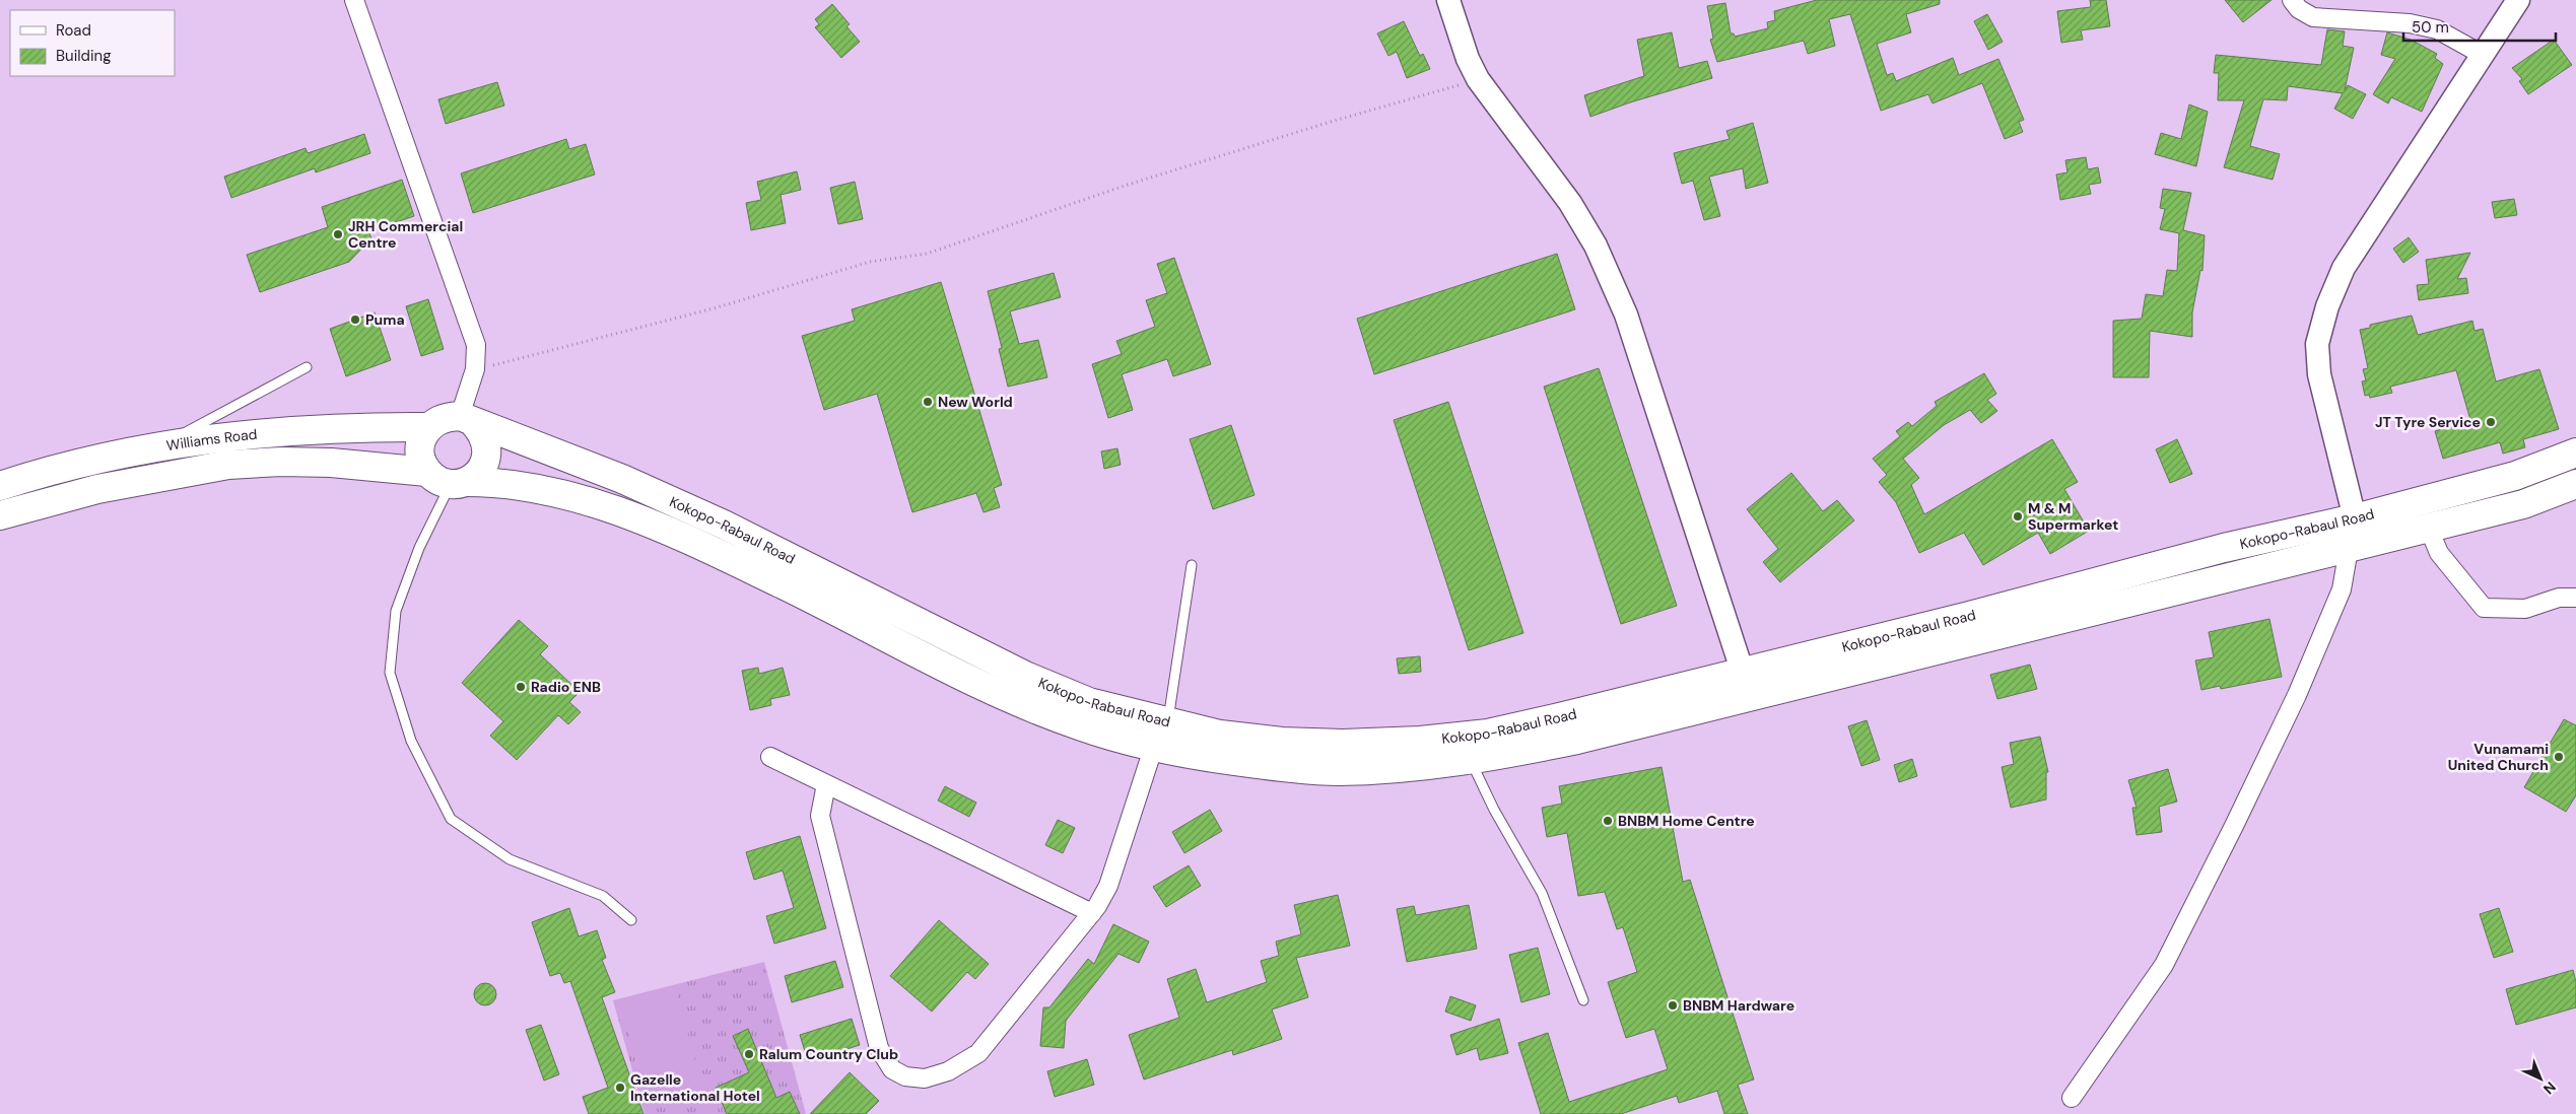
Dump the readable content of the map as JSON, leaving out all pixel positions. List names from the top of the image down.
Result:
{
  "streets": {
    "main road": ["Williams Road", "Kokopo-Rabaul Road"]
  },
  "crossings": [
    ["Williams Road", "Kokopo-Rabaul Road"]
  ],
  "places": [
    "JRH Commercial Centre",
    "Puma",
    "New World",
    "JT Tyre Service",
    "M & M Supermarket",
    "Radio ENB",
    "Vunamami United Church",
    "BNBM Home Centre",
    "BNBM Hardware",
    "Ralum Country Club",
    "Gazelle International Hotel"
  ],
  "legend": ["Road", "Building"],
  "scale_bar": "50 m",
  "north": "bottom right"
}
